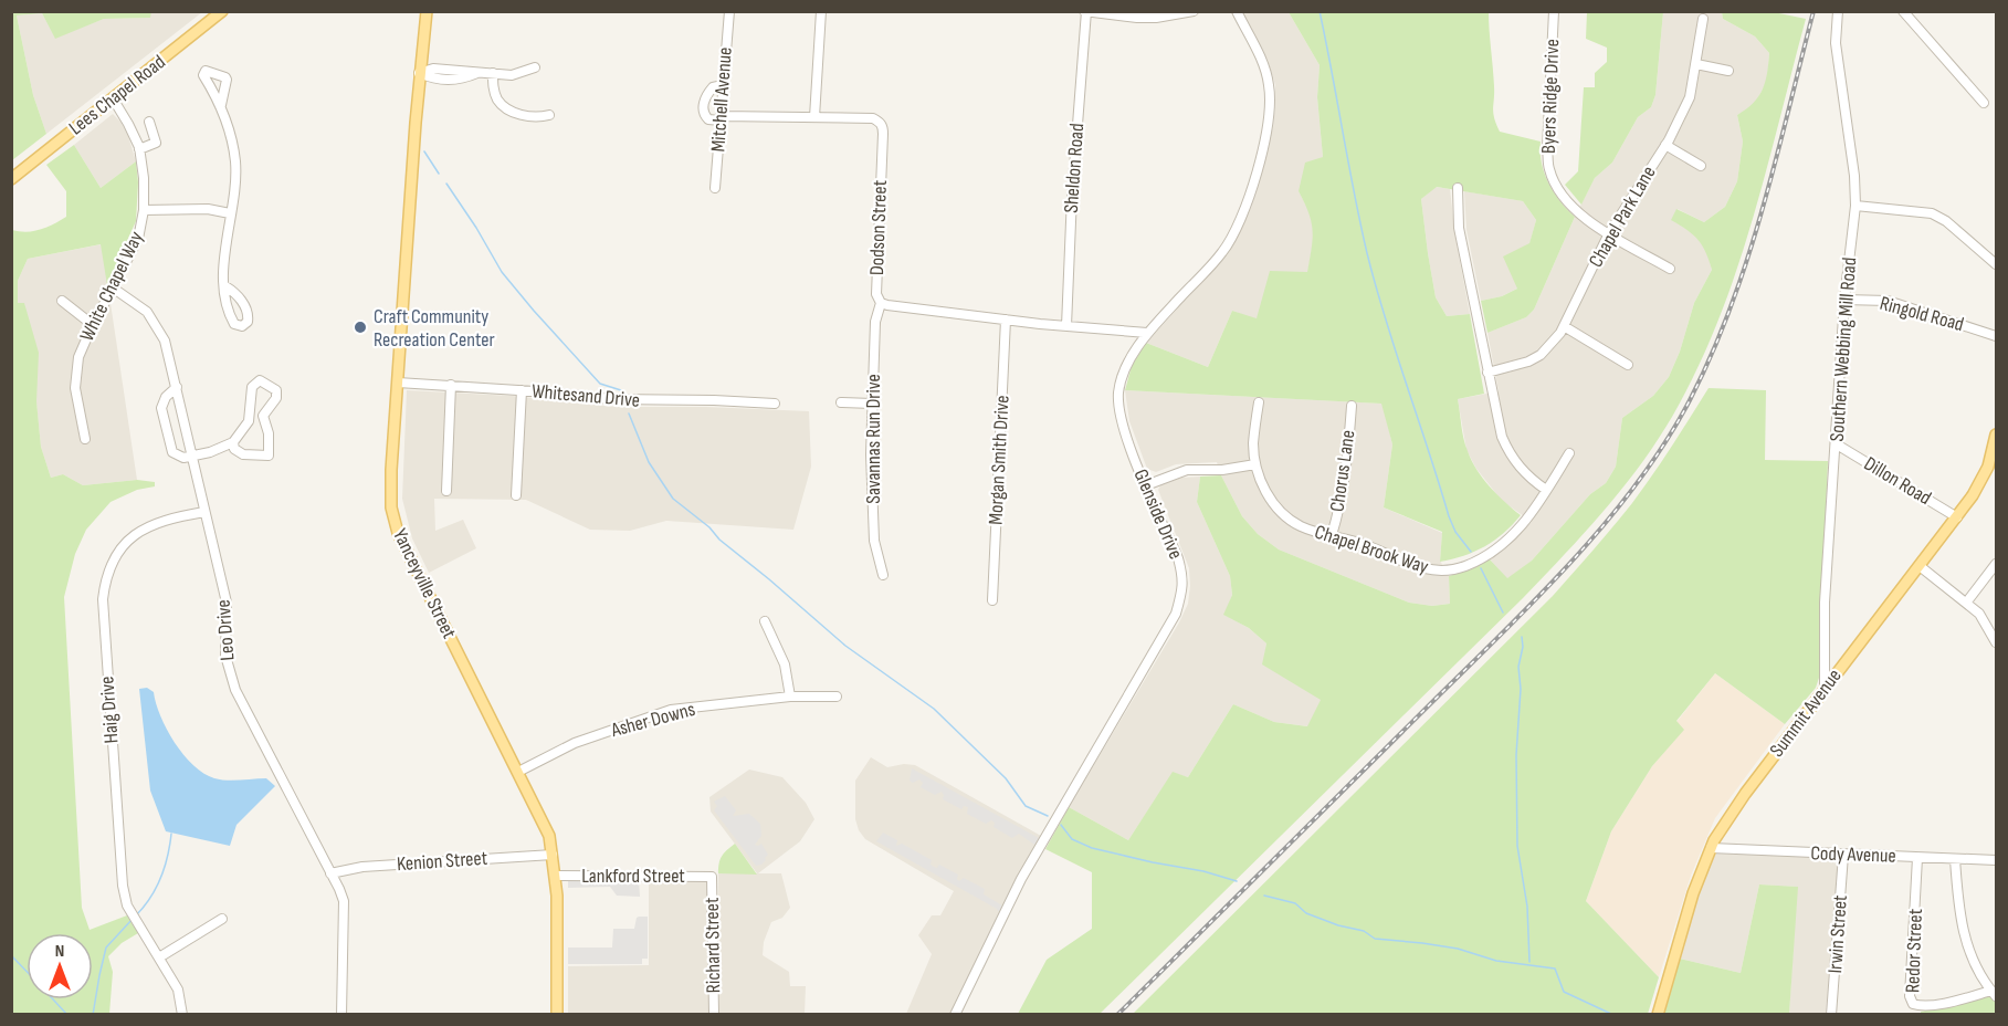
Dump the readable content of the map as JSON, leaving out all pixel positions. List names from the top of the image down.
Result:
{
  "streets": {
    "main road": ["Lees Chapel Road", "Yanceyville Street", "Summit Avenue"],
    "street": [
      "Byers Ridge Drive",
      "Mitchell Avenue",
      "Sheldon Road",
      "Chapel Park Lane",
      "Dodson Street",
      "White Chapel Way",
      "Ringold Road",
      "Southern Webbing Mill Road",
      "Whitesand Drive",
      "Savannas Run Drive",
      "Morgan Smith Drive",
      "Chorus Lane",
      "Dillon Road",
      "Glenside Drive",
      "Chapel Brook Way",
      "Leo Drive",
      "Haig Drive",
      "Asher Downs",
      "Cody Avenue",
      "Kenion Street",
      "Lankford Street",
      "Irwin Street",
      "Richard Street",
      "Redor Street"
    ]
  },
  "crossings": [
    ["Lees Chapel Road", "White Chapel Way"],
    ["Byers Ridge Drive", "Chapel Park Lane"],
    ["Mitchell Avenue", "Dodson Street"],
    ["Sheldon Road", "Dodson Street"],
    ["Dodson Street", "Savannas Run Drive"],
    ["Dodson Street", "Morgan Smith Drive"],
    ["Dodson Street", "Glenside Drive"],
    ["White Chapel Way", "Leo Drive"],
    ["Ringold Road", "Southern Webbing Mill Road"],
    ["Southern Webbing Mill Road", "Dillon Road"],
    ["Southern Webbing Mill Road", "Summit Avenue"],
    ["Whitesand Drive", "Yanceyville Street"],
    ["Chorus Lane", "Chapel Brook Way"],
    ["Dillon Road", "Summit Avenue"],
    ["Yanceyville Street", "Asher Downs"],
    ["Yanceyville Street", "Kenion Street"],
    ["Yanceyville Street", "Lankford Street"],
    ["Leo Drive", "Haig Drive"],
    ["Leo Drive", "Kenion Street"],
    ["Summit Avenue", "Cody Avenue"],
    ["Cody Avenue", "Irwin Street"],
    ["Cody Avenue", "Redor Street"],
    ["Lankford Street", "Richard Street"]
  ],
  "places": ["Craft Community Recreation Center"],
  "north": "top"
}
